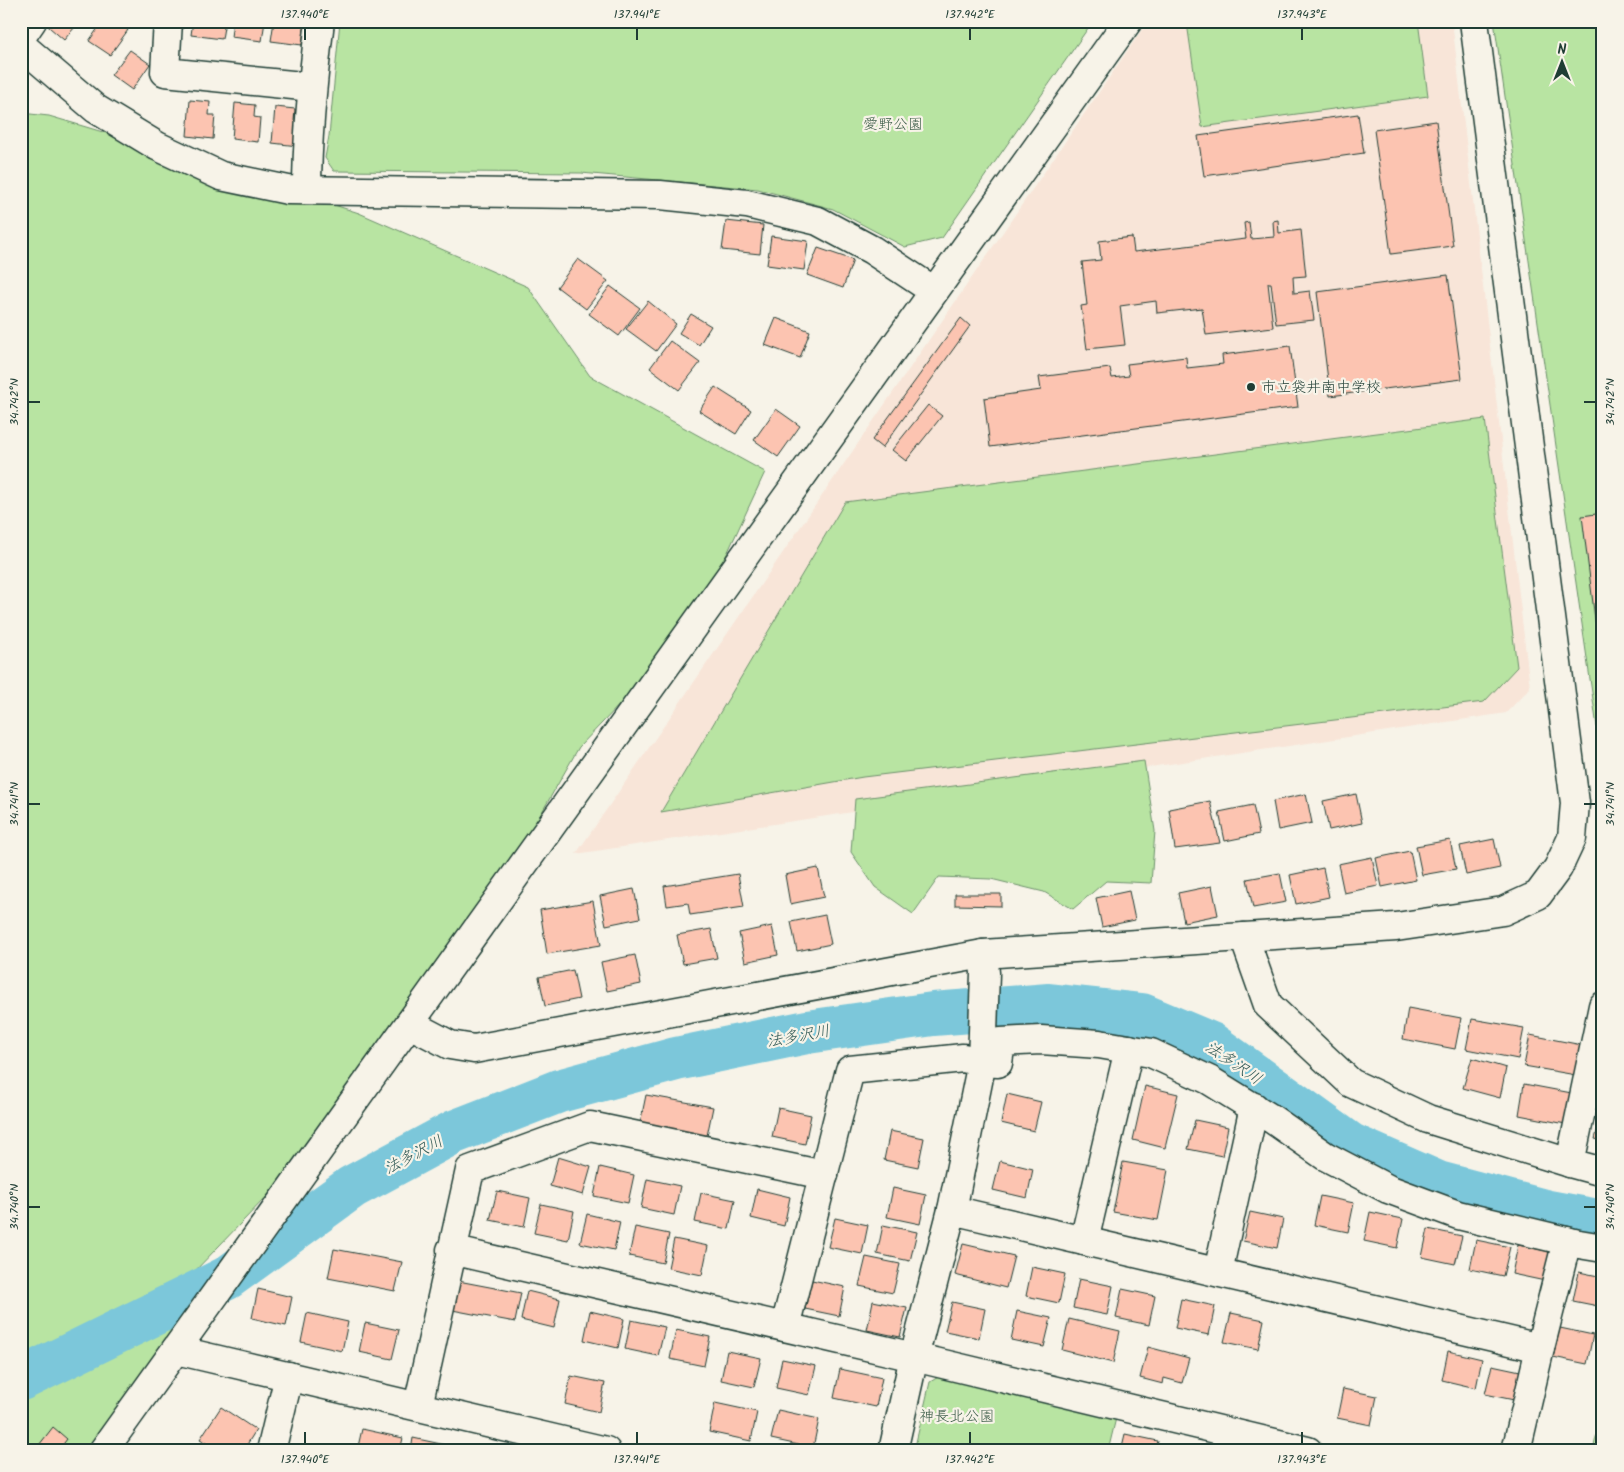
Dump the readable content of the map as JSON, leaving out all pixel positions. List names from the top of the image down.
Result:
{
  "water": ["法多沢川"],
  "parks": ["愛野公園", "神長北公園"],
  "places": ["市立袋井南中学校"],
  "north": "top",
  "coordinates": [
    "137.940°E",
    "137.941°E",
    "137.942°E",
    "137.943°E",
    "34.742°N",
    "34.741°N",
    "34.740°N"
  ]
}
